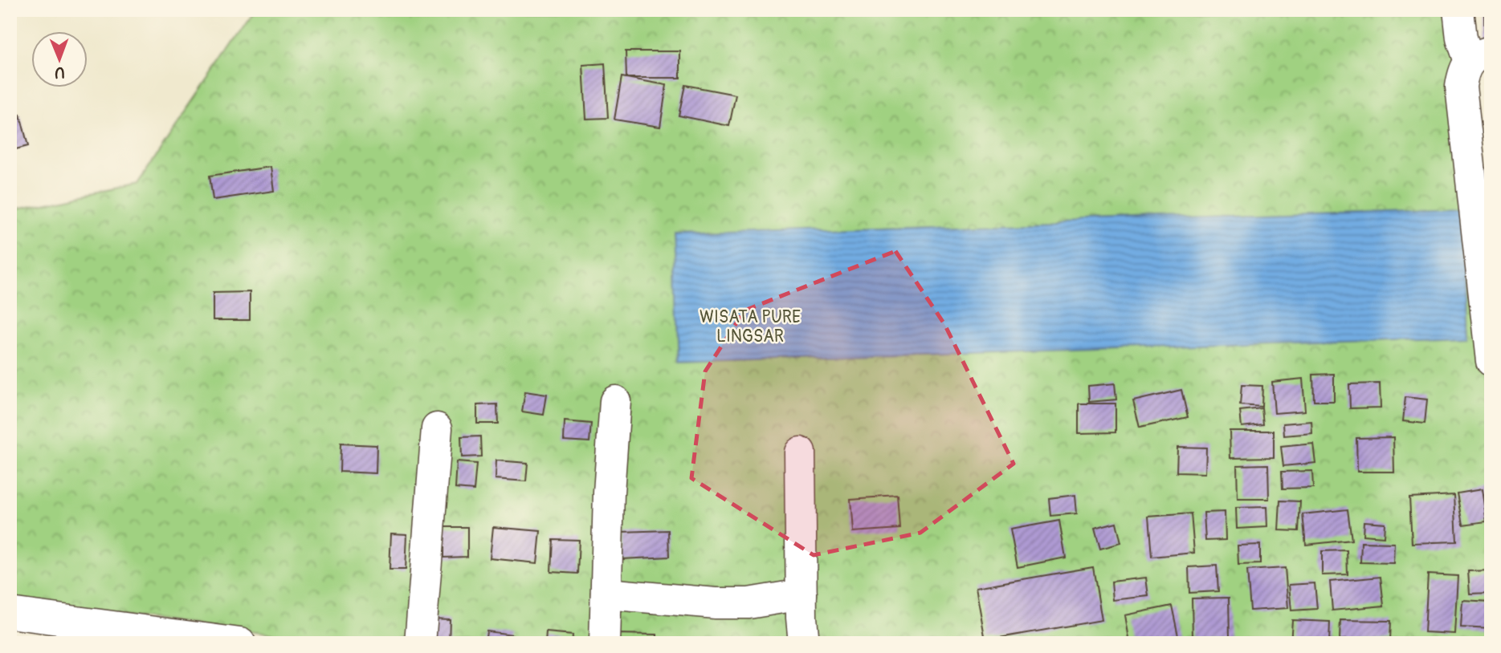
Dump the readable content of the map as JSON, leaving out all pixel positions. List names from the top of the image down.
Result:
{
  "parks": ["WISATA PURE LINGSAR"],
  "north": "bottom"
}
